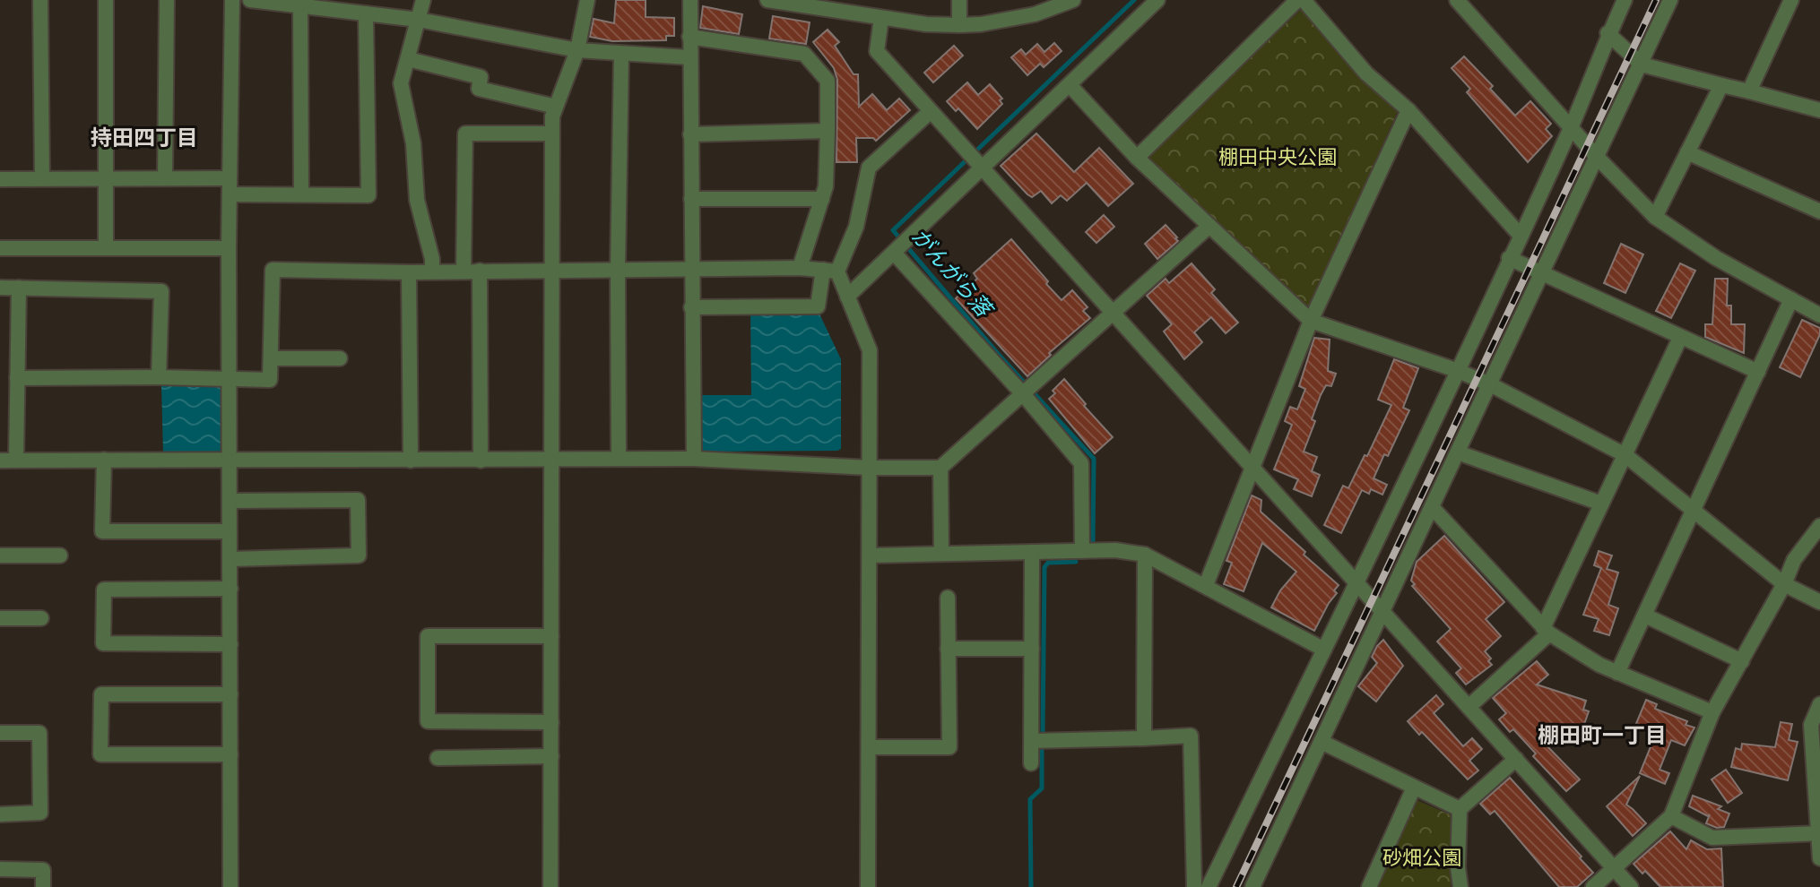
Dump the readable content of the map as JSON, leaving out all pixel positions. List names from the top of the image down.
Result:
{
  "districts": ["持田四丁目", "棚田町一丁目"],
  "water": ["がんがら落"],
  "parks": ["棚田中央公園", "砂畑公園"]
}
